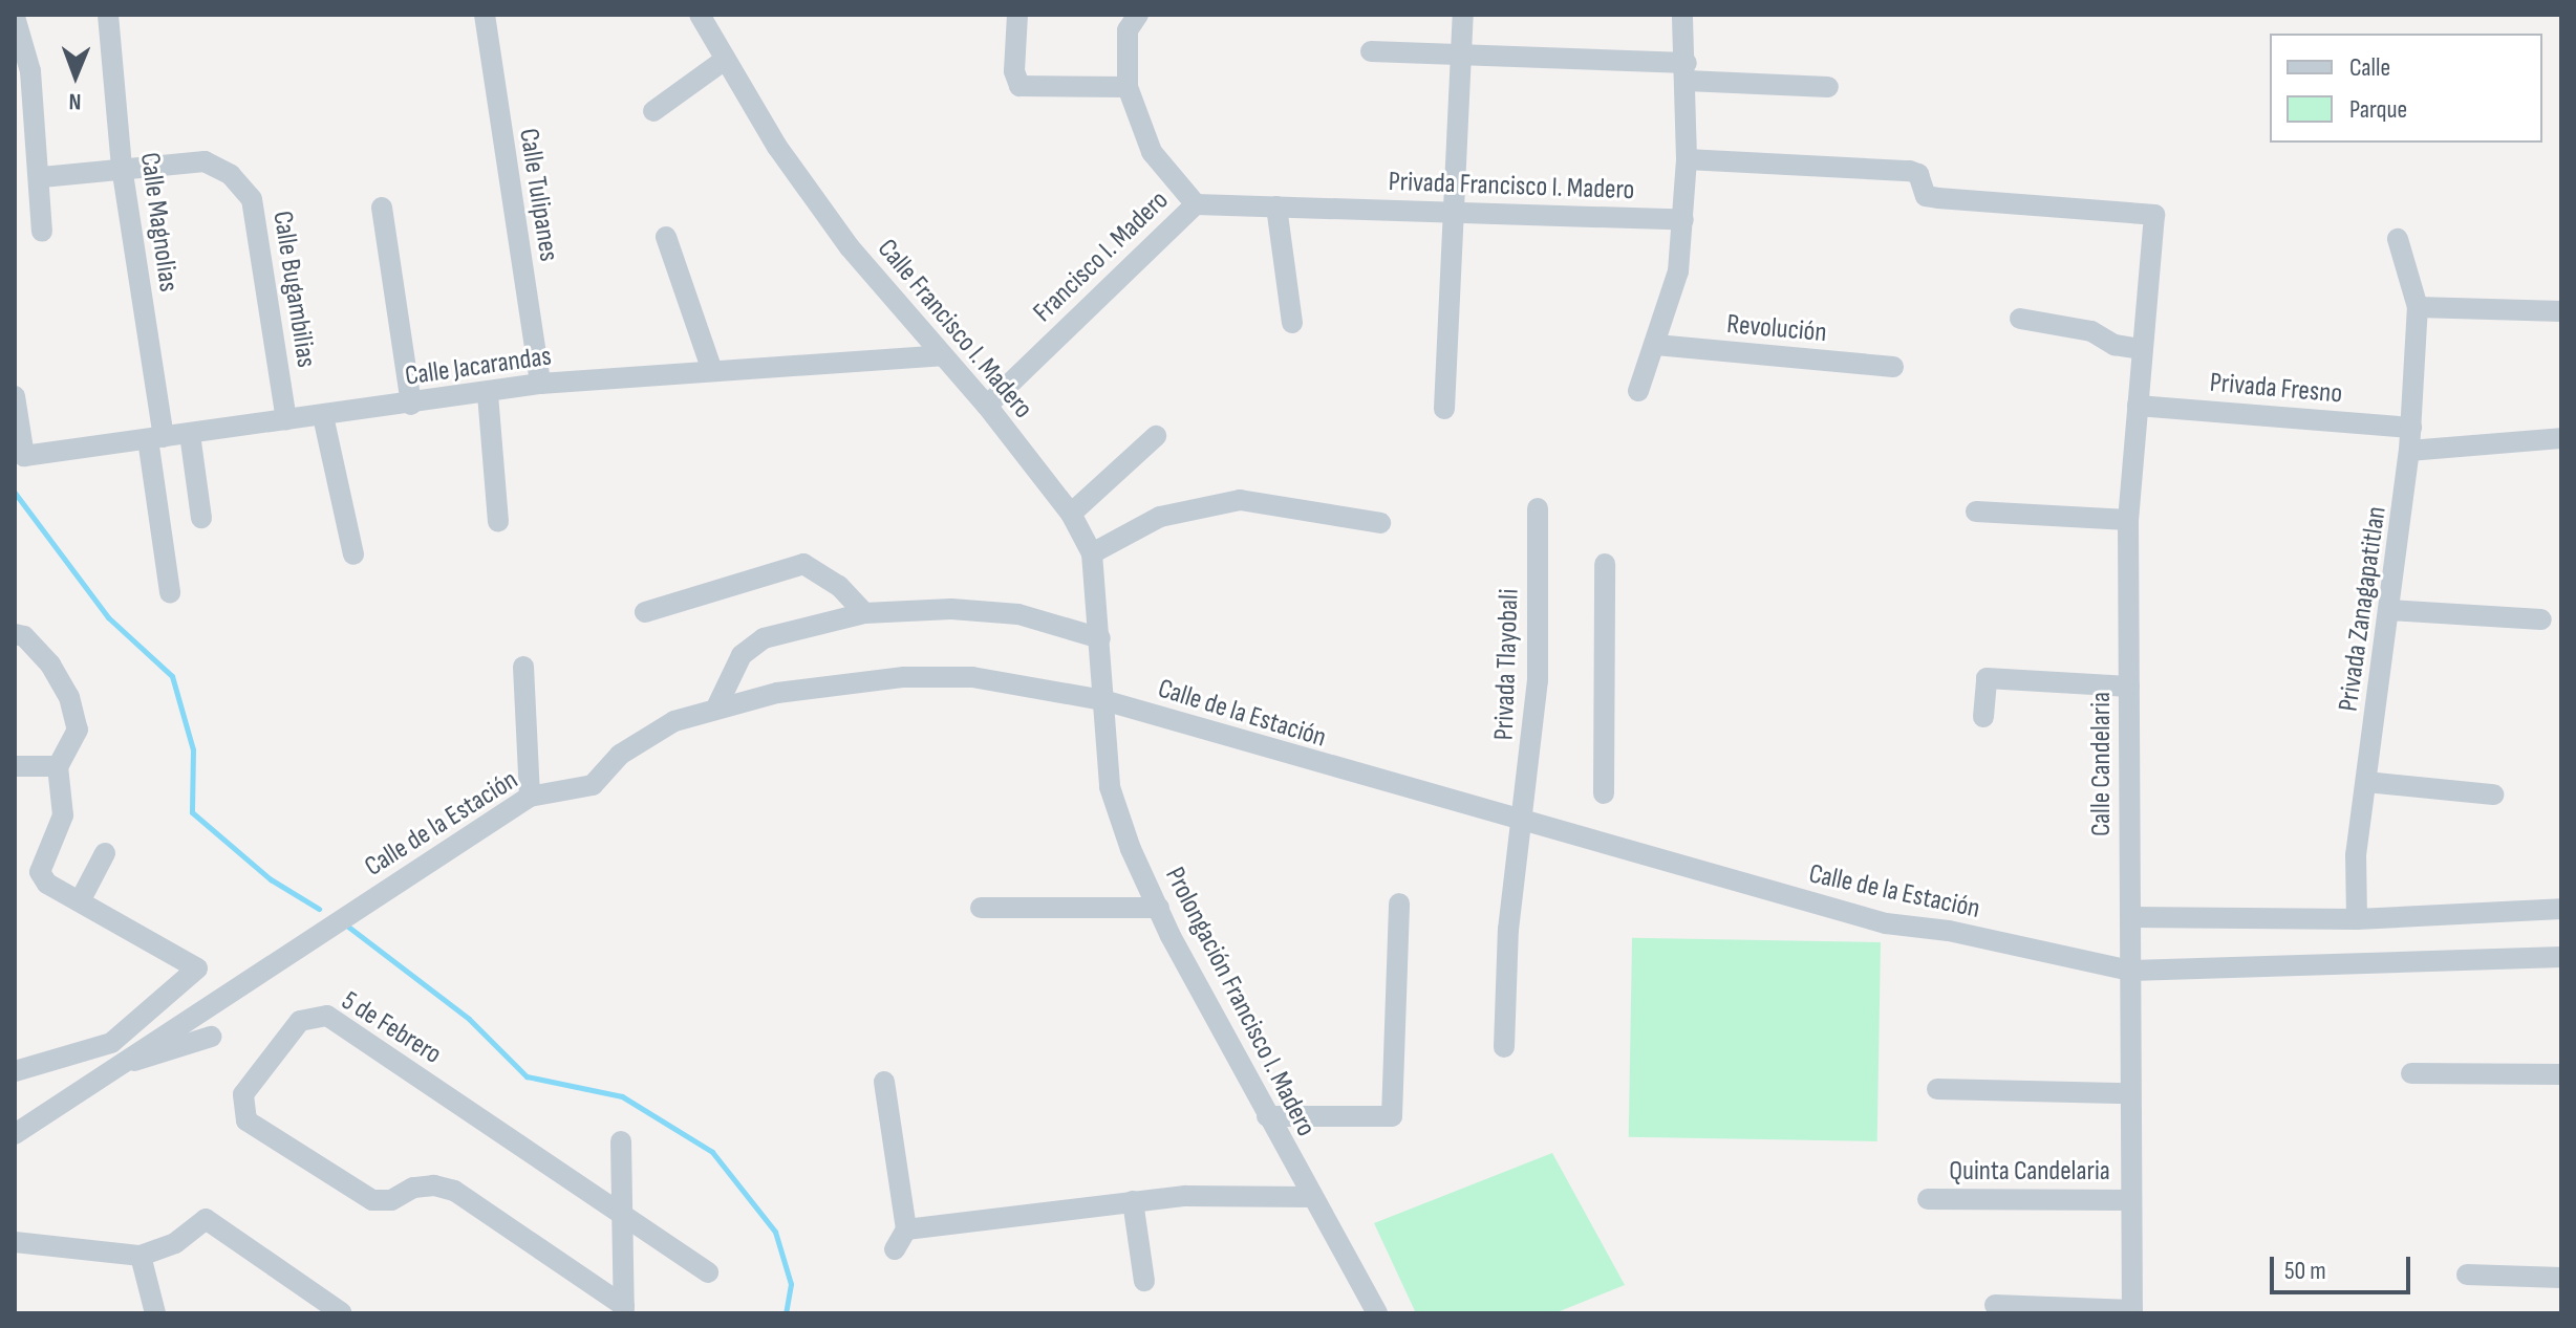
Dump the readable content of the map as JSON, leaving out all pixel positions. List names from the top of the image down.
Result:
{
  "streets": {
    "street": [
      "Privada Francisco I. Madero",
      "Calle Tulipanes",
      "Calle Magnolias",
      "Francisco I. Madero",
      "Calle Bugambilias",
      "Calle Francisco I. Madero",
      "Revolución",
      "Calle Jacarandas",
      "Privada Fresno",
      "Privada Zanagapatitlan",
      "Privada Tlayobali",
      "Calle de la Estación",
      "Calle Candelaria",
      "Prolongación Francisco I. Madero",
      "5 de Febrero",
      "Quinta Candelaria"
    ]
  },
  "crossings": [
    ["Privada Francisco I. Madero", "Francisco I. Madero"],
    ["Calle Tulipanes", "Calle Jacarandas"],
    ["Calle Magnolias", "Calle Bugambilias"],
    ["Calle Magnolias", "Calle Jacarandas"],
    ["Francisco I. Madero", "Calle Francisco I. Madero"],
    ["Calle Bugambilias", "Calle Jacarandas"],
    ["Calle Francisco I. Madero", "Calle Jacarandas"],
    ["Calle Francisco I. Madero", "Calle de la Estación"],
    ["Calle Francisco I. Madero", "Prolongación Francisco I. Madero"],
    ["Privada Fresno", "Privada Zanagapatitlan"],
    ["Privada Fresno", "Calle Candelaria"],
    ["Privada Tlayobali", "Calle de la Estación"],
    ["Calle de la Estación", "Calle Candelaria"],
    ["Calle de la Estación", "Prolongación Francisco I. Madero"],
    ["Calle Candelaria", "Quinta Candelaria"]
  ],
  "legend": ["Calle", "Parque"],
  "scale_bar": "50 m",
  "north": "bottom"
}
